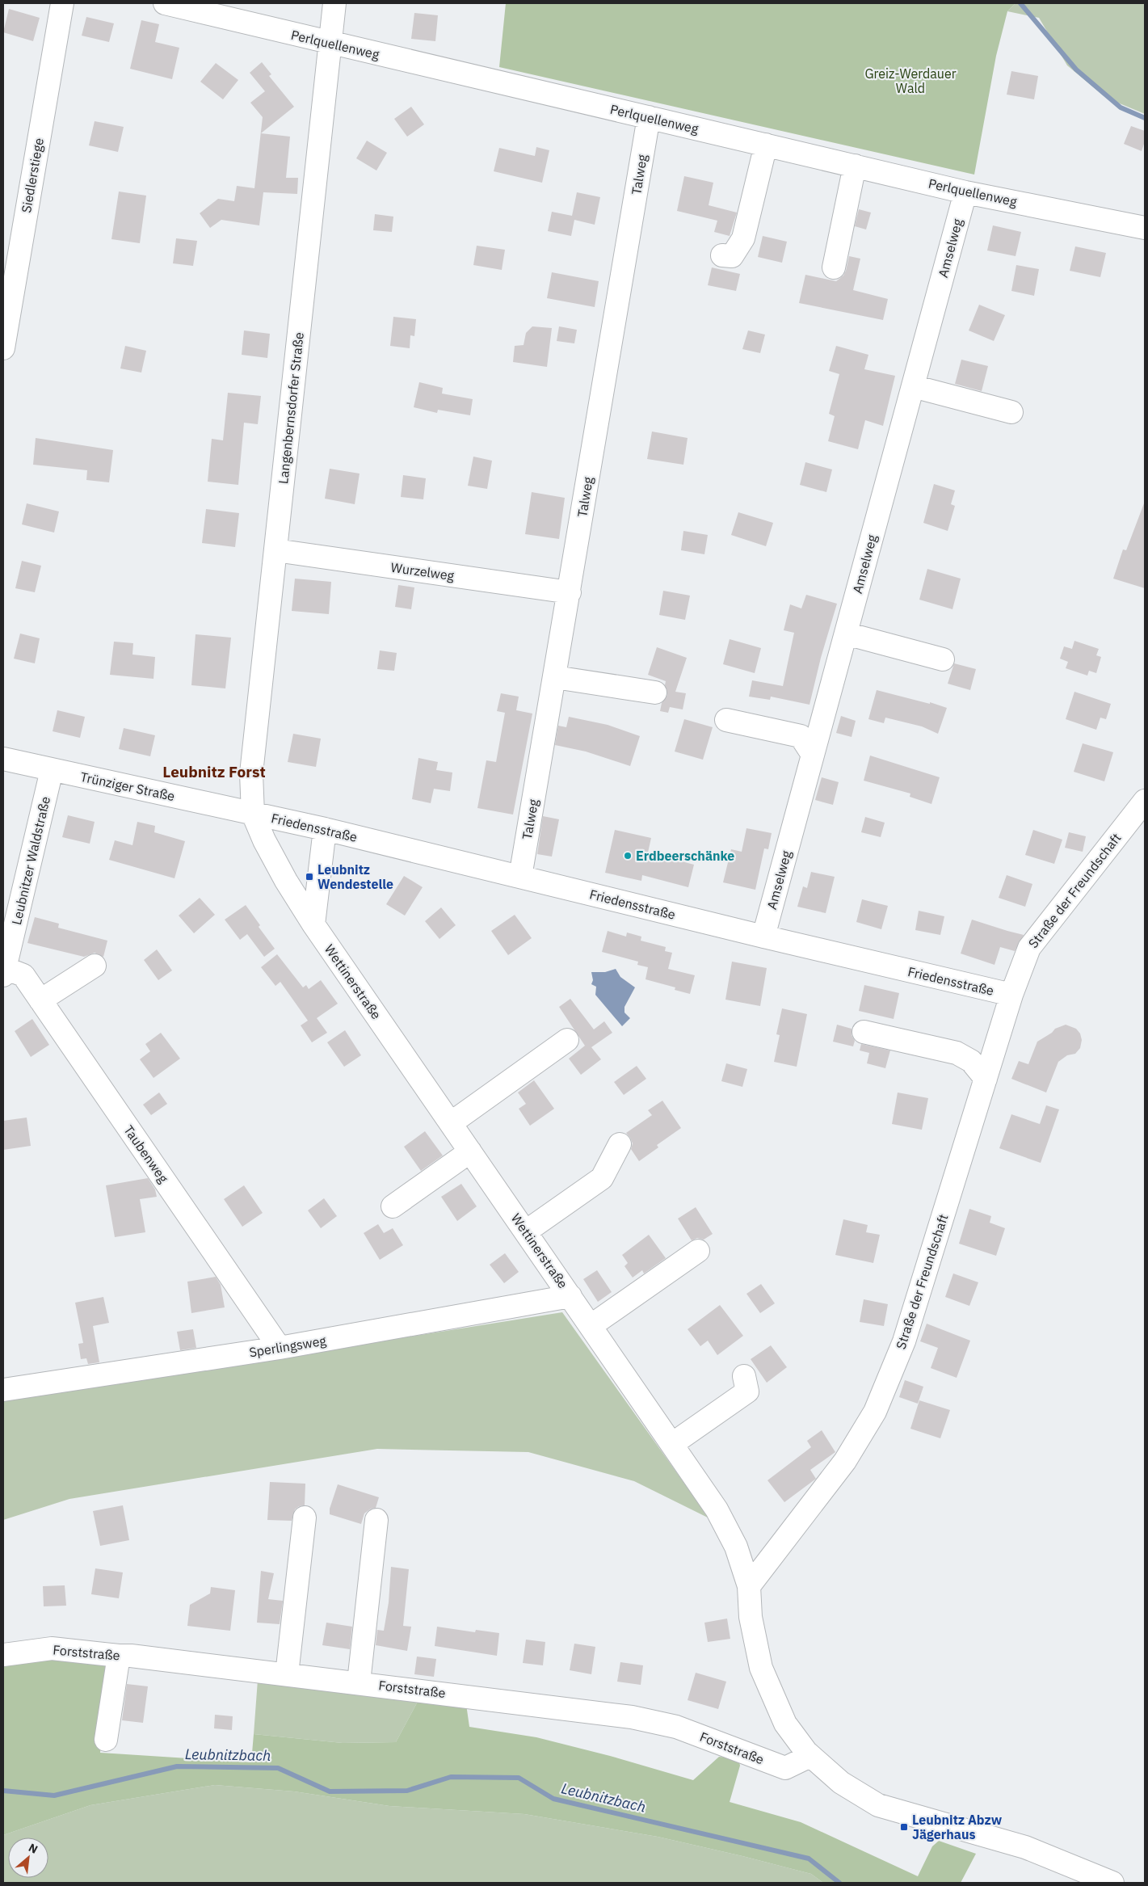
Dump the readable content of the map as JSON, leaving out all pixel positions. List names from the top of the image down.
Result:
{
  "streets": {
    "street": [
      "Perlquellenweg",
      "Talweg",
      "Siedlerstiege",
      "Amselweg",
      "Langenbernsdorfer Straße",
      "Wurzelweg",
      "Trünziger Straße",
      "Friedensstraße",
      "Leubnitzer Waldstraße",
      "Straße der Freundschaft",
      "Wettinerstraße",
      "Taubenweg",
      "Sperlingsweg",
      "Forststraße"
    ]
  },
  "crossings": [
    ["Perlquellenweg", "Talweg"],
    ["Perlquellenweg", "Amselweg"],
    ["Perlquellenweg", "Langenbernsdorfer Straße"],
    ["Talweg", "Wurzelweg"],
    ["Talweg", "Friedensstraße"],
    ["Amselweg", "Friedensstraße"],
    ["Langenbernsdorfer Straße", "Wurzelweg"],
    ["Langenbernsdorfer Straße", "Trünziger Straße"],
    ["Langenbernsdorfer Straße", "Friedensstraße"],
    ["Langenbernsdorfer Straße", "Wettinerstraße"],
    ["Trünziger Straße", "Friedensstraße"],
    ["Trünziger Straße", "Leubnitzer Waldstraße"],
    ["Trünziger Straße", "Wettinerstraße"],
    ["Friedensstraße", "Straße der Freundschaft"],
    ["Friedensstraße", "Wettinerstraße"],
    ["Leubnitzer Waldstraße", "Taubenweg"],
    ["Straße der Freundschaft", "Wettinerstraße"],
    ["Wettinerstraße", "Sperlingsweg"],
    ["Taubenweg", "Sperlingsweg"]
  ],
  "districts": ["Leubnitz Forst"],
  "water": ["Leubnitzbach"],
  "parks": ["Greiz-Werdauer Wald"],
  "places": {
    "other": ["Erdbeerschänke"],
    "transit": ["Leubnitz Wendestelle", "Leubnitz Abzw Jägerhaus"]
  },
  "north": "top right"
}
